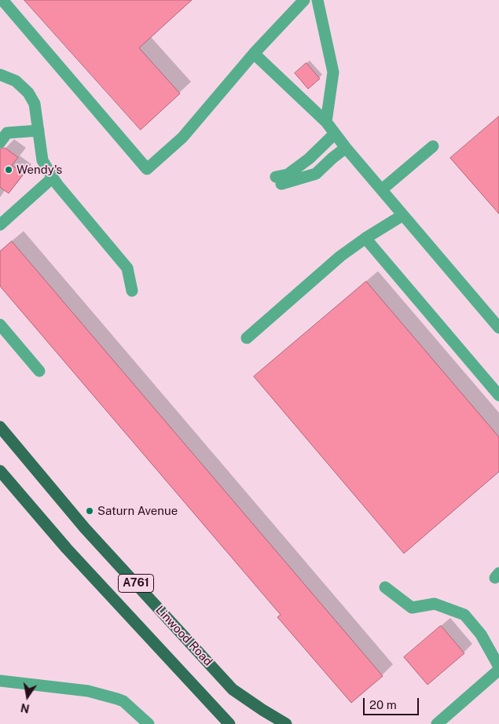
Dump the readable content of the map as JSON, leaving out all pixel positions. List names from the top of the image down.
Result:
{
  "streets": {
    "main road": ["A761", "Linwood Road"]
  },
  "places": ["Wendy's", "Saturn Avenue"],
  "scale_bar": "20 m",
  "north": "bottom"
}
